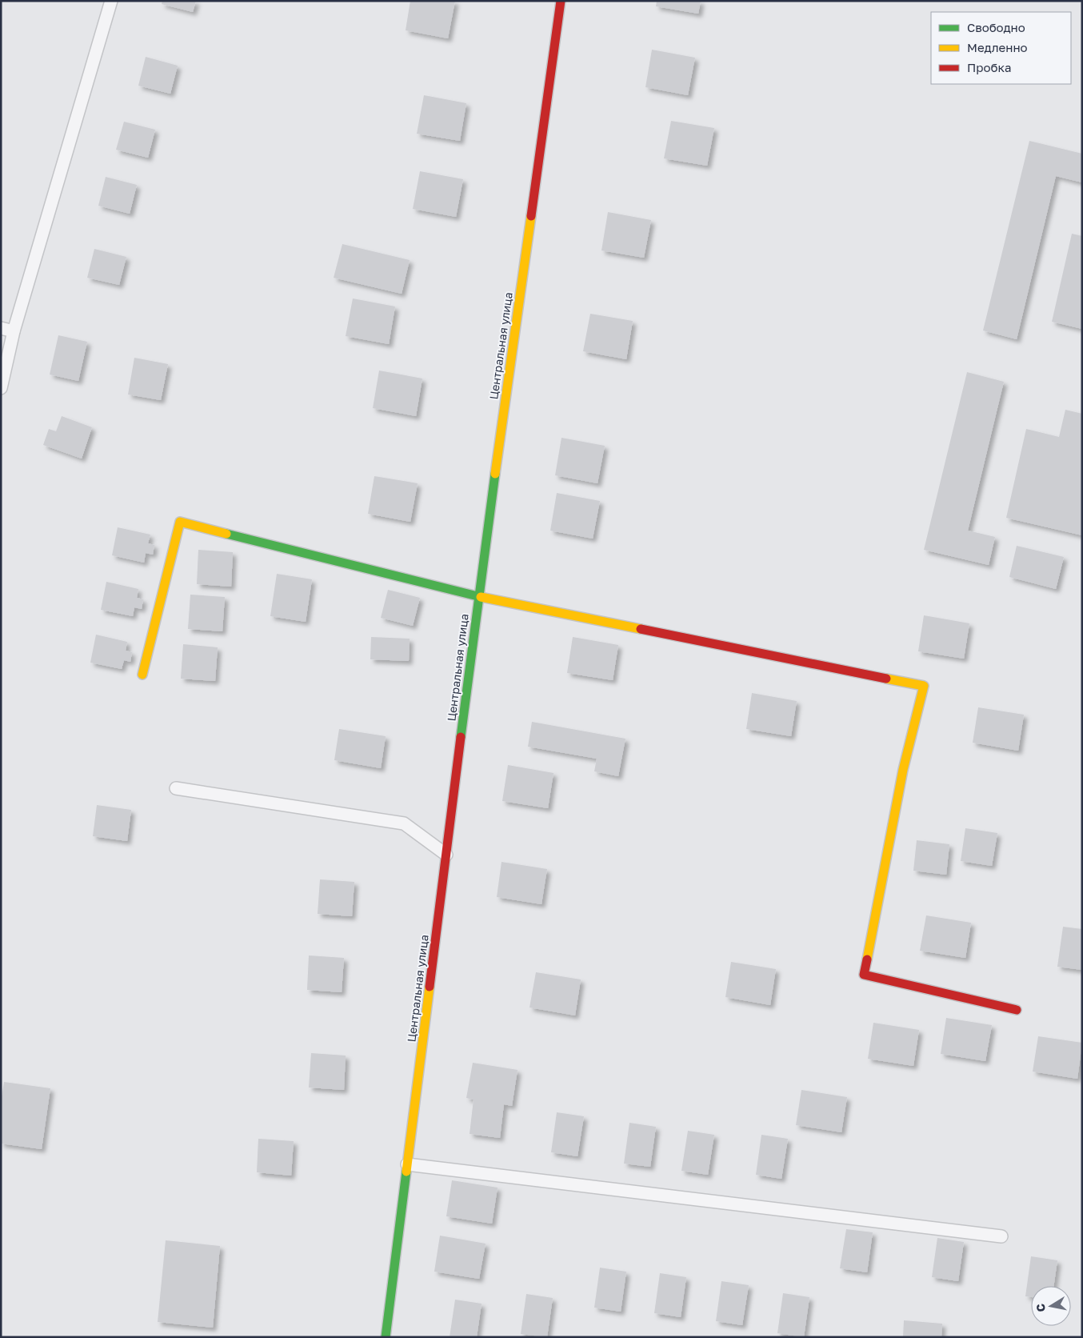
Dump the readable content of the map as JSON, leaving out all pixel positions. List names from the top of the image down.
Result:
{
  "streets": {
    "street": ["Центральная улица"]
  },
  "legend": ["Свободно", "Медленно", "Пробка"],
  "north": "left"
}
